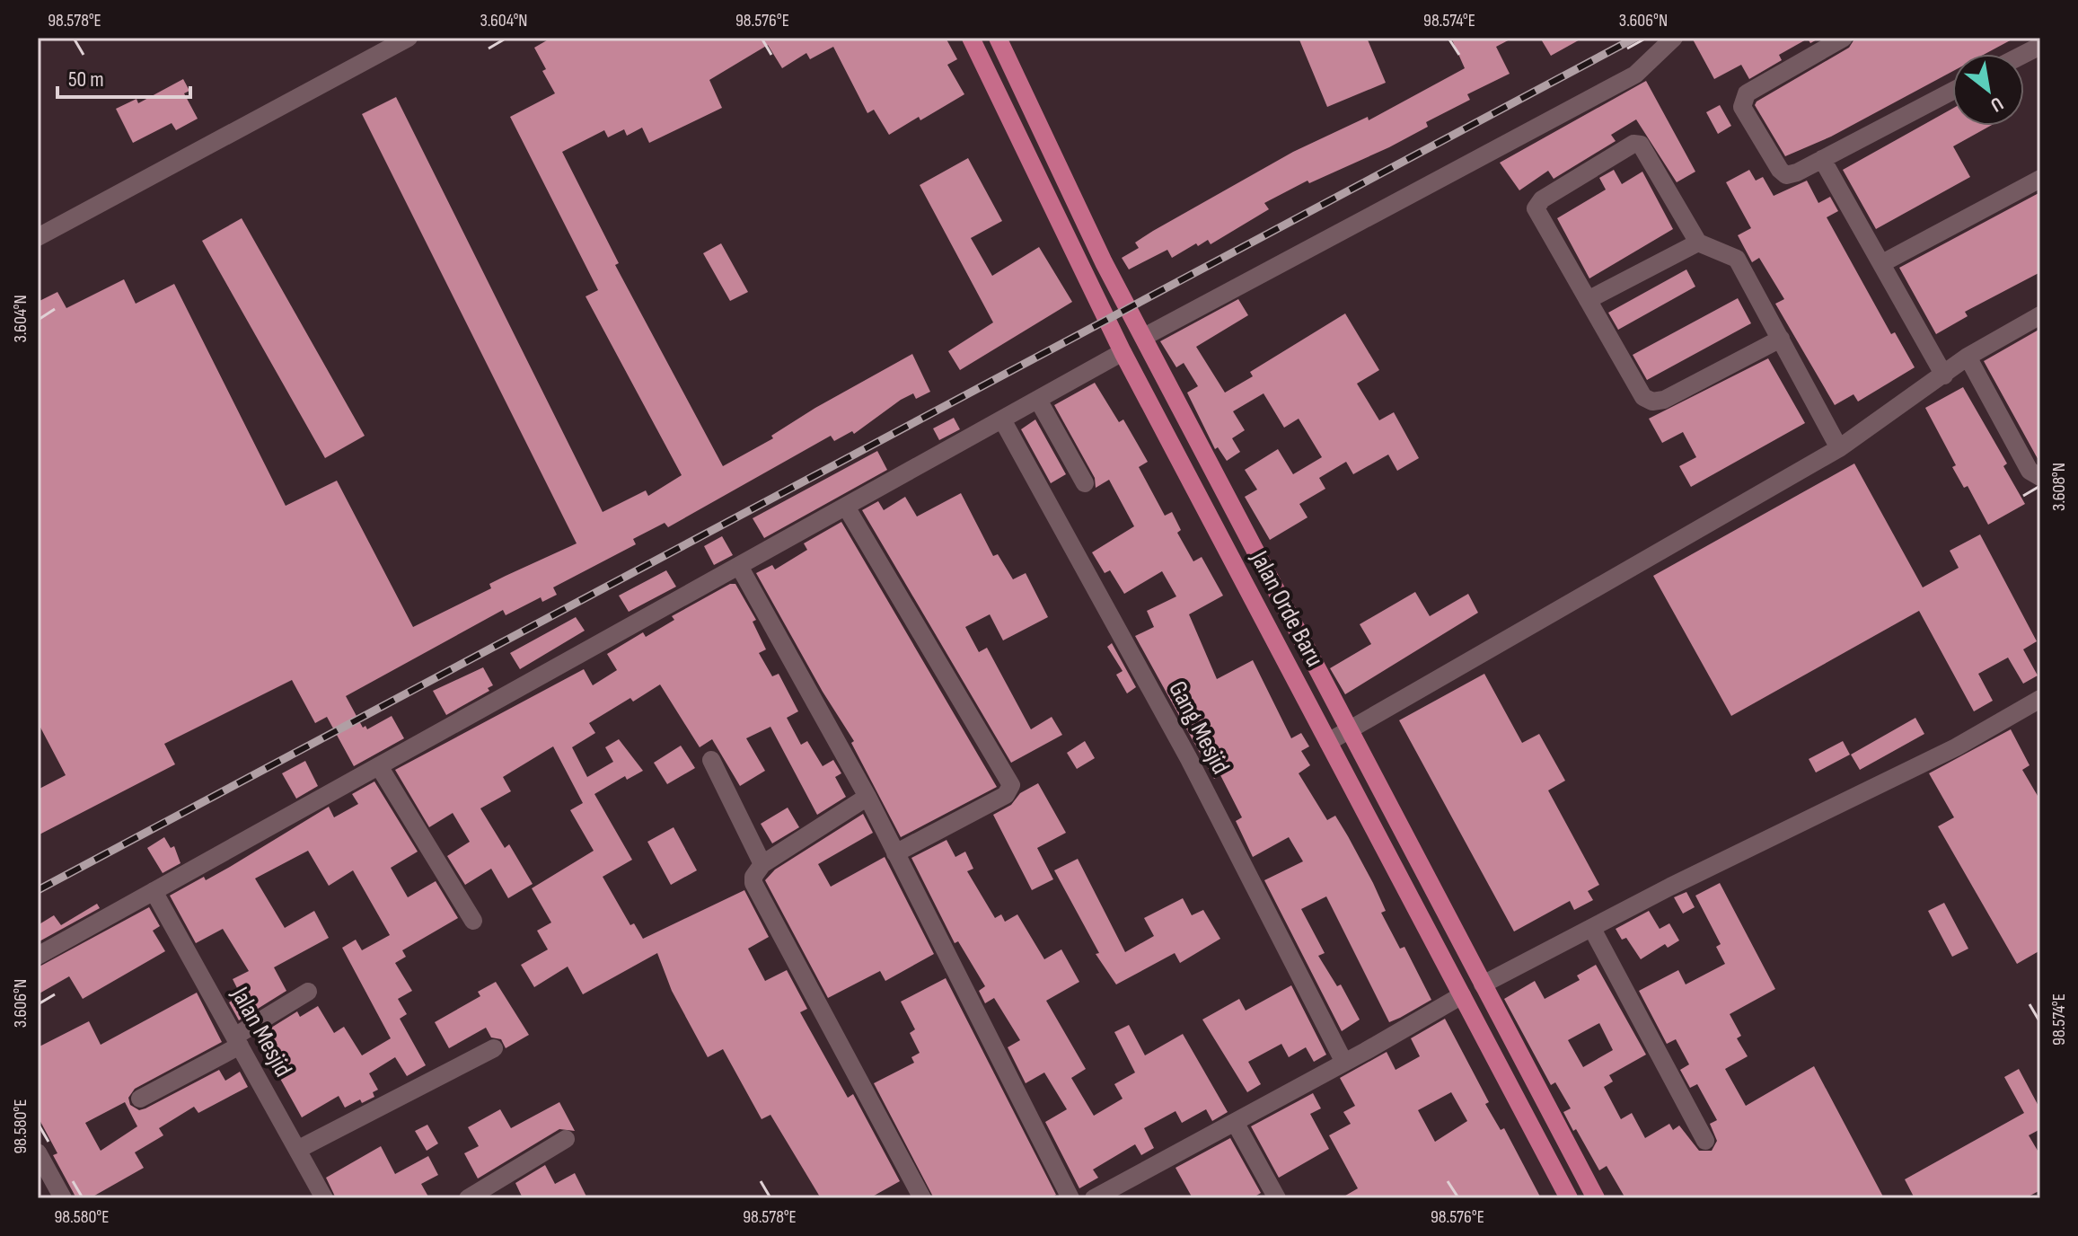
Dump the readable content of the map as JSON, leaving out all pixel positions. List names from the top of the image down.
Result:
{
  "streets": {
    "main road": ["Jalan Orde Baru"],
    "street": ["Gang Mesjid", "Jalan Mesjid"]
  },
  "scale_bar": "50 m",
  "north": "bottom right",
  "coordinates": [
    "98.578°E",
    "3.604°N",
    "98.576°E",
    "98.574°E",
    "3.606°N",
    "3.608°N",
    "98.580°E"
  ]
}
